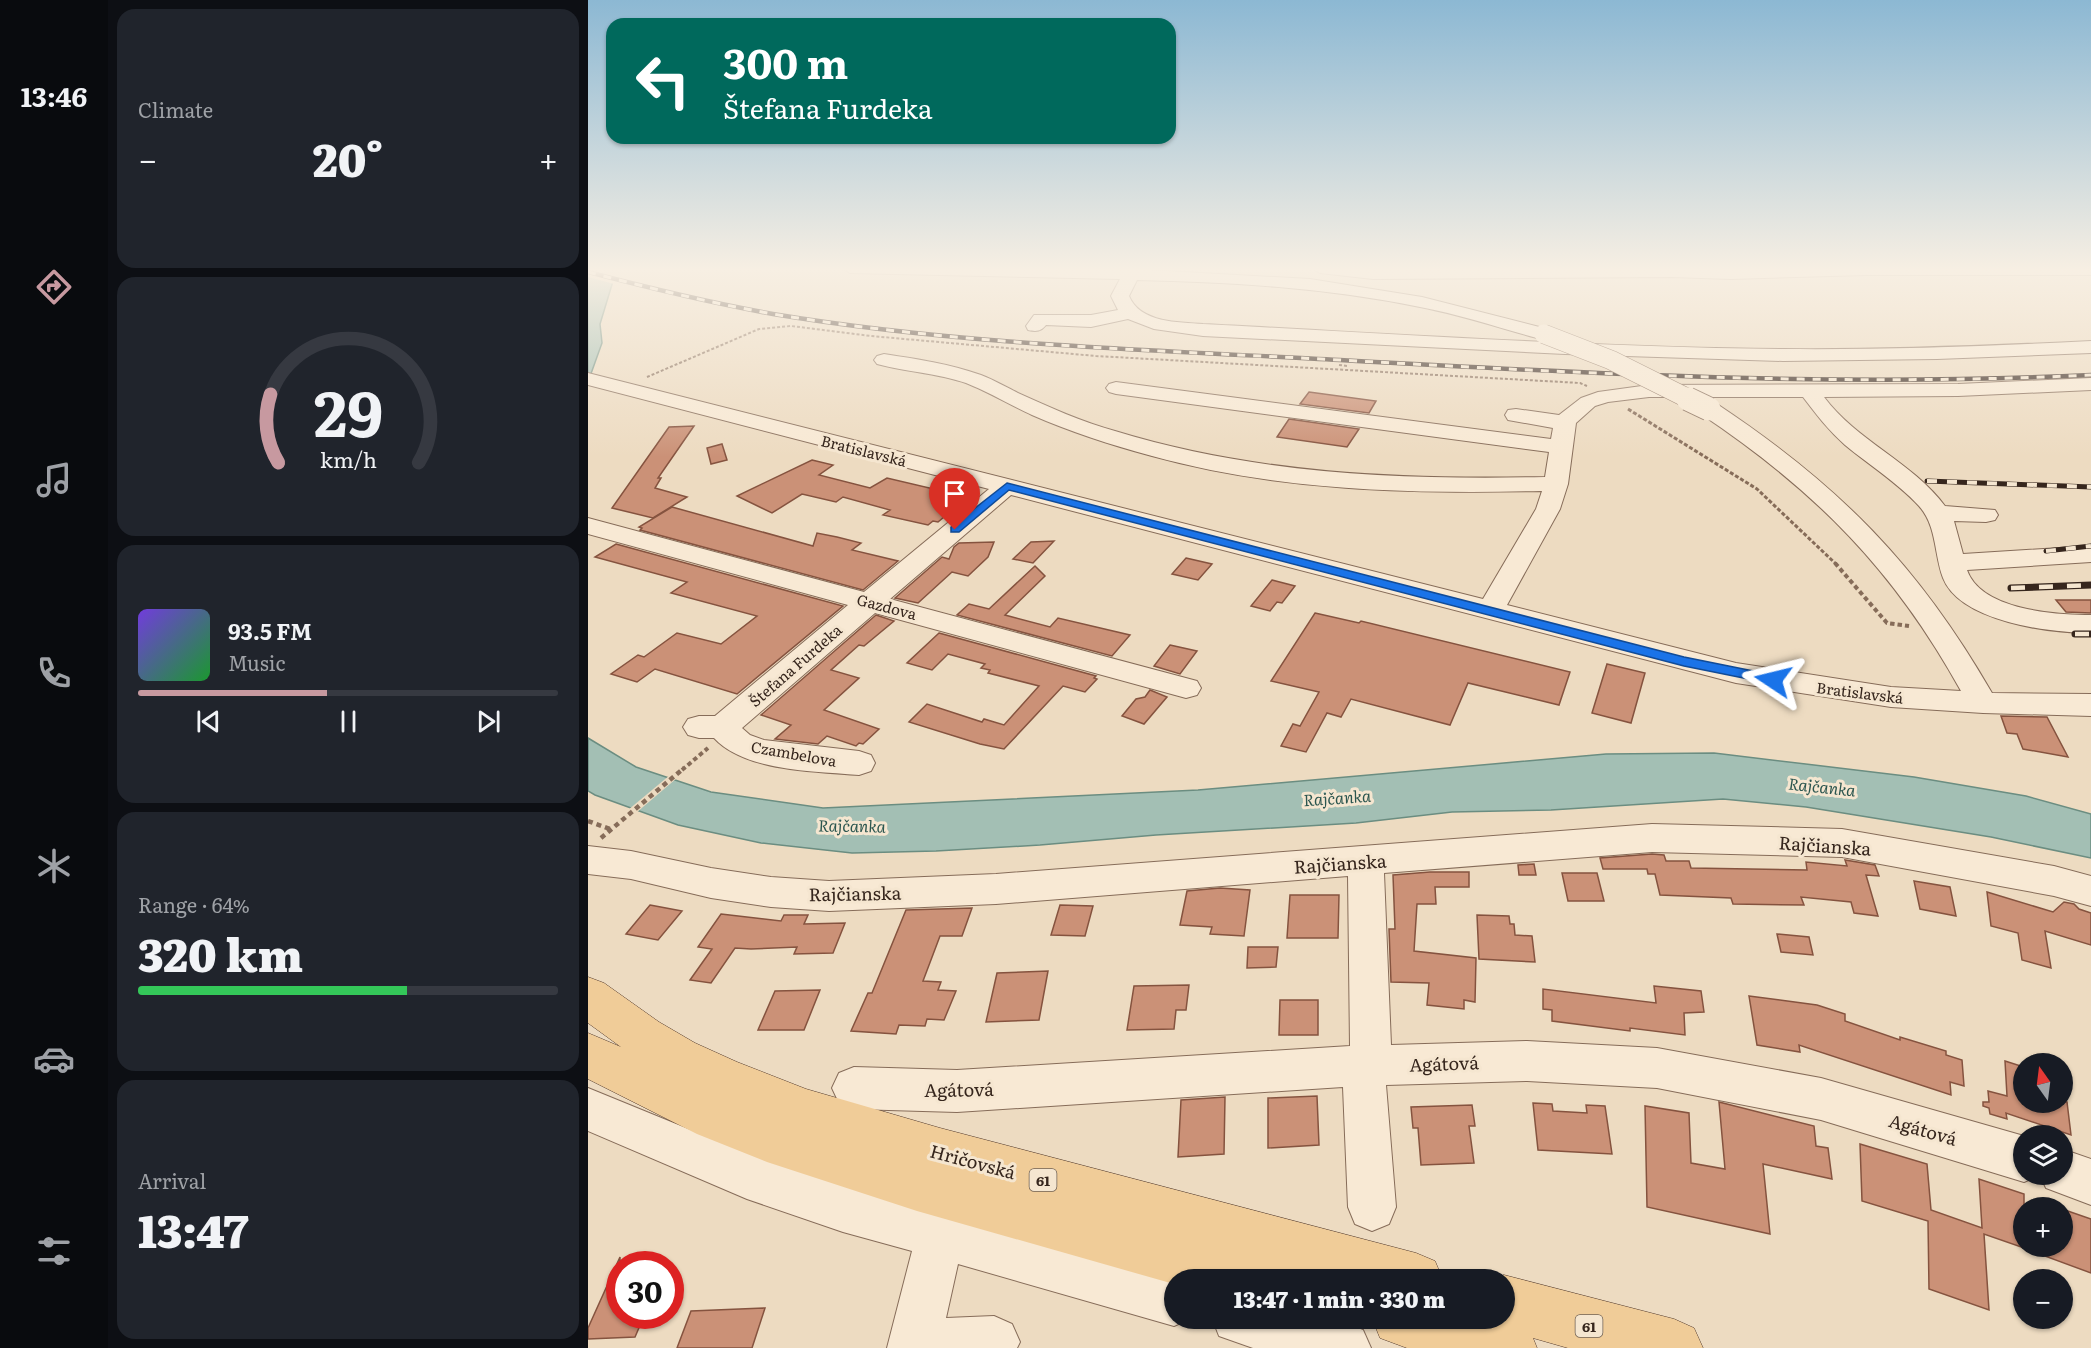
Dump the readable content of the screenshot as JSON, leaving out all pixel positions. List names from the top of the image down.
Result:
{
  "streets": {
    "main road": ["Hričovská", "61"],
    "street": [
      "Bratislavská",
      "Gazdova",
      "Štefana Furdeka",
      "Czambelova",
      "Rajčianska",
      "Agátová"
    ]
  },
  "crossings": [
    ["Bratislavská", "Štefana Furdeka"],
    ["Gazdova", "Štefana Furdeka"],
    ["Štefana Furdeka", "Czambelova"]
  ],
  "water": ["Rajčanka"],
  "north": "top",
  "page": {
    "tabs": "13:46",
    "tile": [
      "Climate",
      ["Range · 64%", "320 km"],
      ["Arrival", "13:47"]
    ],
    "turn": ["300 m", "Štefana Furdeka"],
    "heat": ["−", "20°", "+"],
    "song": ["93.5 FM", "Music"],
    "map_buttons": ["+", "−"],
    "limit": "30",
    "trip": "13:47 · 1 min · 330 m",
    "gauge": ["29", "km/h"]
  }
}
